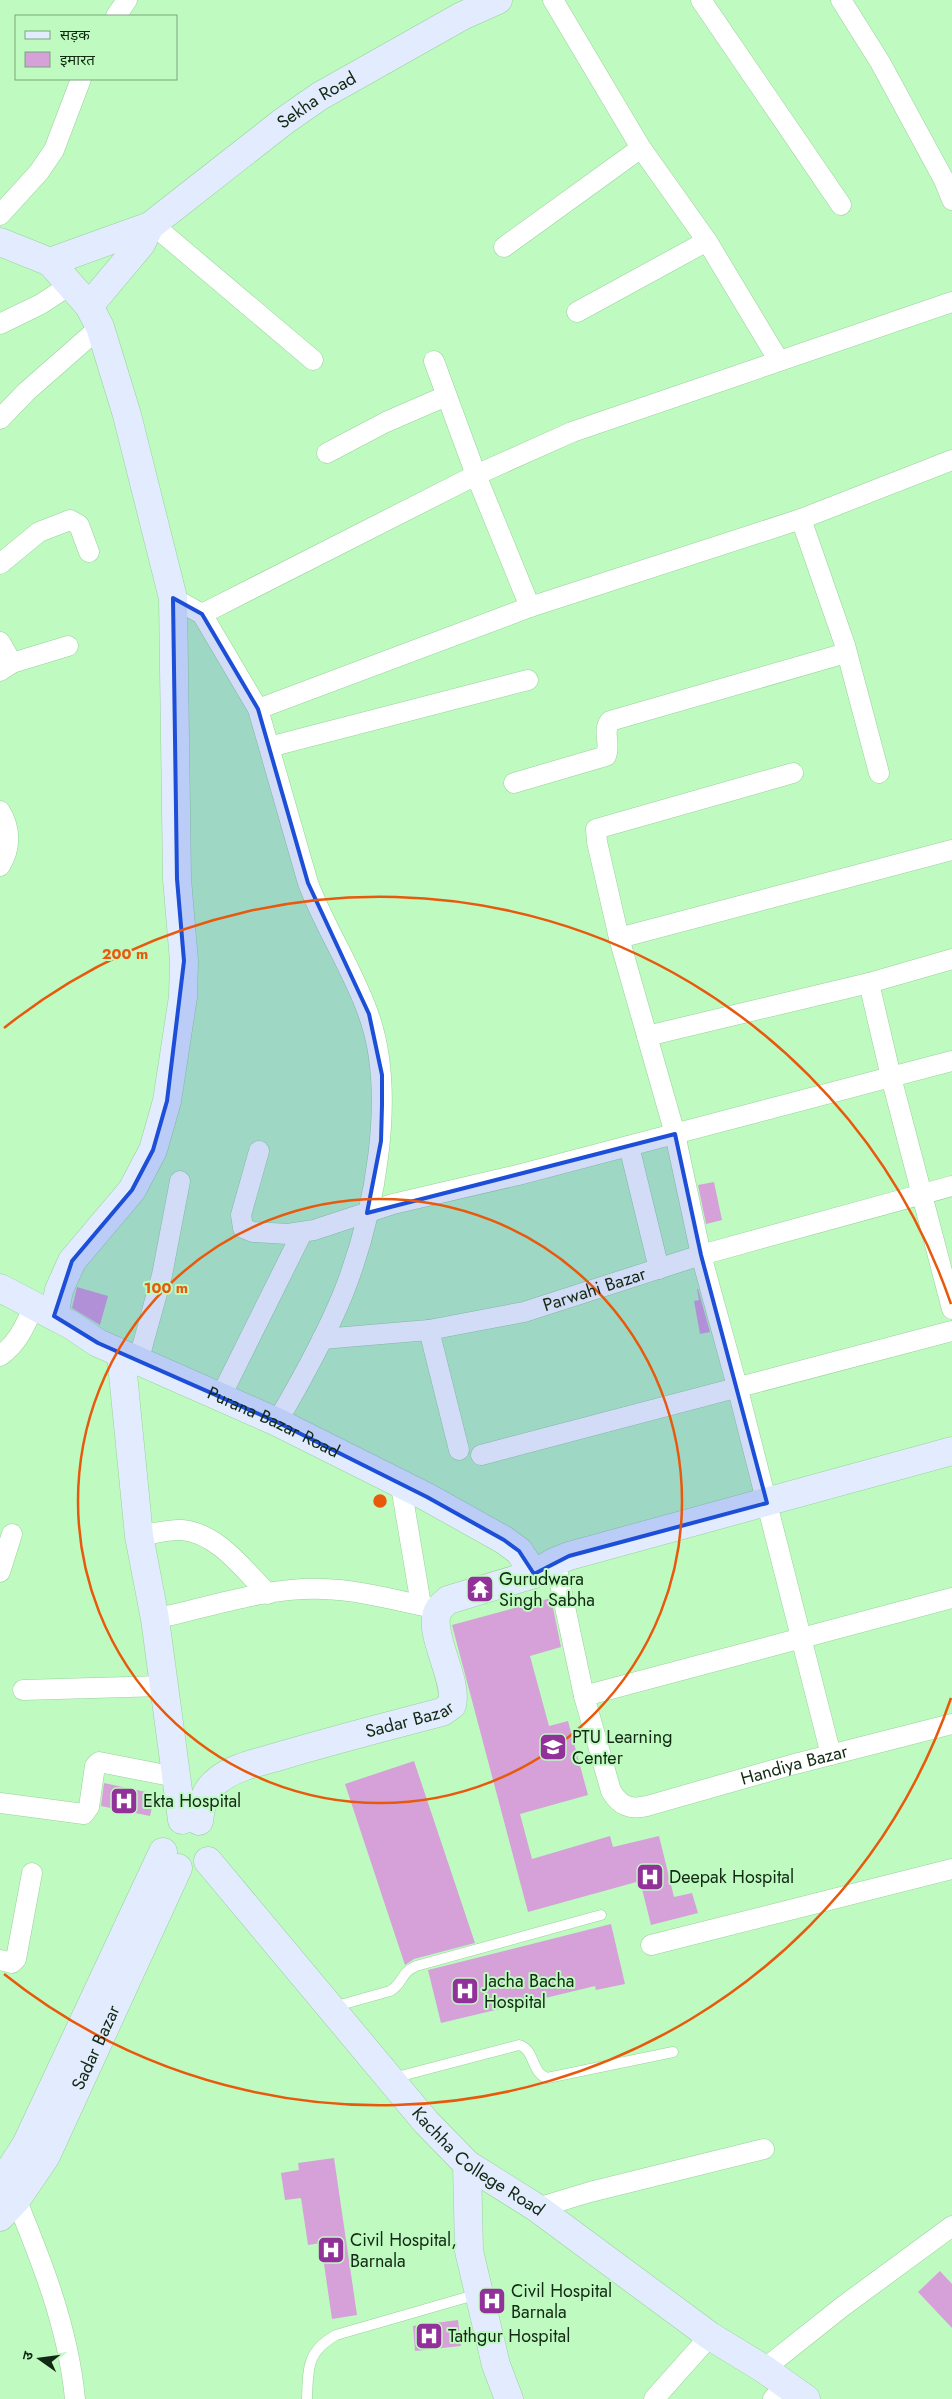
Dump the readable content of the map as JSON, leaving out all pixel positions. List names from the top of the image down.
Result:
{
  "streets": {
    "street": [
      "Sekha Road",
      "Parwahi Bazar",
      "Purana Bazar Road",
      "Sadar Bazar",
      "Handiya Bazar",
      "Kachha College Road"
    ]
  },
  "crossings": [
    ["Sadar Bazar", "Kachha College Road"]
  ],
  "places": {
    "temple": ["Gurudwara Singh Sabha"],
    "school or university": ["PTU Learning Center"],
    "hospital": [
      "Ekta Hospital",
      "Deepak Hospital",
      "Jacha Bacha Hospital",
      "Civil Hospital, Barnala",
      "Civil Hospital Barnala",
      "Tathgur Hospital"
    ]
  },
  "legend": ["सड़क", "इमारत"],
  "north": "left",
  "rings": ["200 m", "100 m"]
}
